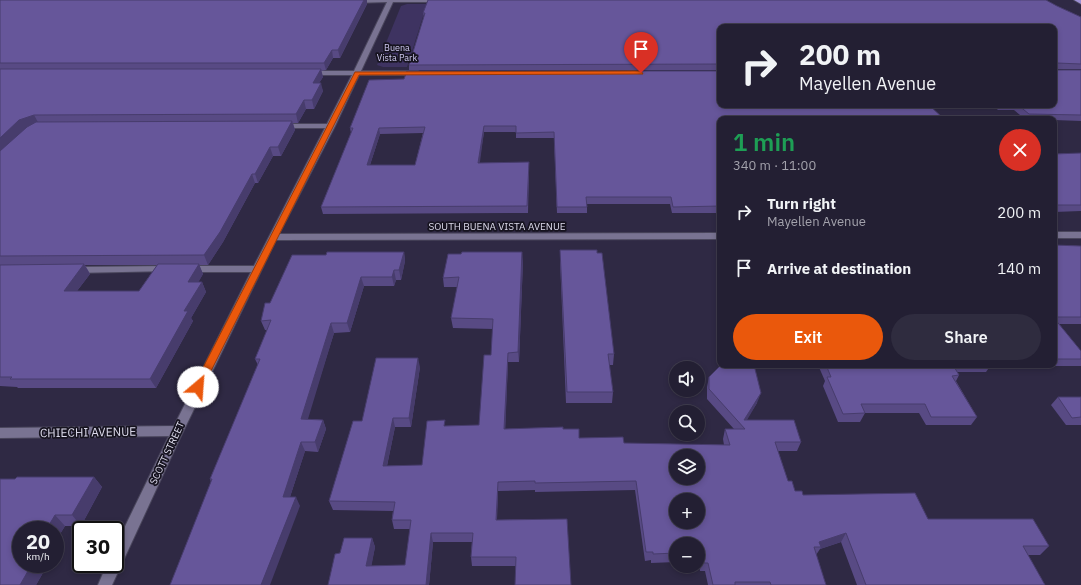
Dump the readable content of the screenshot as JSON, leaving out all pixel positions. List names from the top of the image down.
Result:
{
  "streets": {
    "street": ["SOUTH BUENA VISTA AVENUE", "CHIECHI AVENUE", "SCOTT STREET"]
  },
  "crossings": [
    ["SOUTH BUENA VISTA AVENUE", "SCOTT STREET"],
    ["CHIECHI AVENUE", "SCOTT STREET"]
  ],
  "parks": ["Buena Vista Park"],
  "page": {
    "turn": ["200 m", "Mayellen Avenue"],
    "heading": ["1 min", "340 m · 11:00"],
    "list": [
      {
        "name": "Turn right",
        "note": "Mayellen Avenue",
        "value": "200 m"
      },
      {
        "name": "Arrive at destination",
        "value": "140 m"
      }
    ],
    "buttons": ["Exit", "Share"],
    "map_buttons": ["+", "−"],
    "speed": "20 km/h",
    "limit": "30"
  }
}
